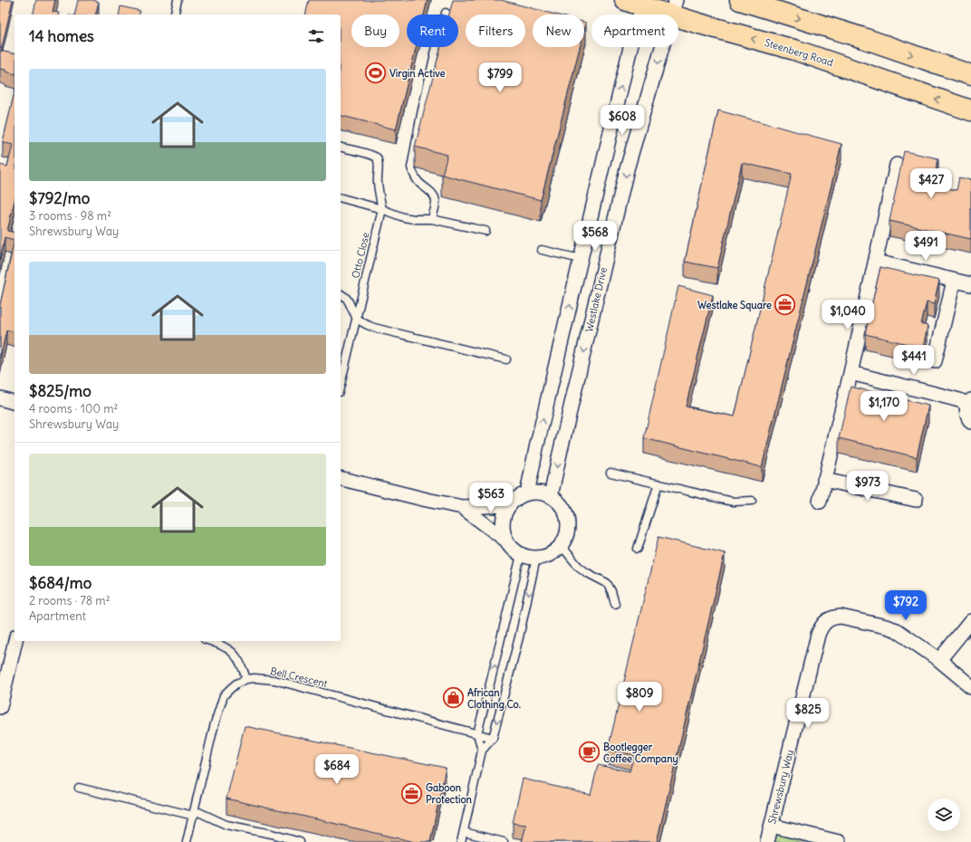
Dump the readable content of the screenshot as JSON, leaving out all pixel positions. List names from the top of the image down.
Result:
{
  "streets": {
    "main road": ["Steenberg Road"],
    "street": ["Westlake Drive", "Shrewsbury Way"],
    "lane": ["Otto Close", "Bell Crescent"]
  },
  "crossings": [
    ["Steenberg Road", "Westlake Drive"]
  ],
  "places": {
    "sports": ["Virgin Active"],
    "office": ["Westlake Square", "Gaboon Protection"],
    "shop": ["African Clothing Co."],
    "cafe": ["Bootlegger Coffee Company"]
  },
  "page": {
    "chip": [
      "Buy",
      "Rent",
      "Filters",
      "New",
      "Apartment"
    ],
    "heading": "14 homes",
    "list": [
      {
        "name": "$792/mo",
        "note": "3 rooms · 98 m² · Shrewsbury Way"
      },
      {
        "name": "$825/mo",
        "note": "4 rooms · 100 m² · Shrewsbury Way"
      },
      {
        "name": "$684/mo",
        "note": "2 rooms · 78 m² · Apartment"
      }
    ],
    "price": [
      "$799",
      "$608",
      "$427",
      "$568",
      "$491",
      "$1,040",
      "$441",
      "$1,170",
      "$973",
      "$563",
      "$792",
      "$809",
      "$825",
      "$684"
    ]
  }
}
